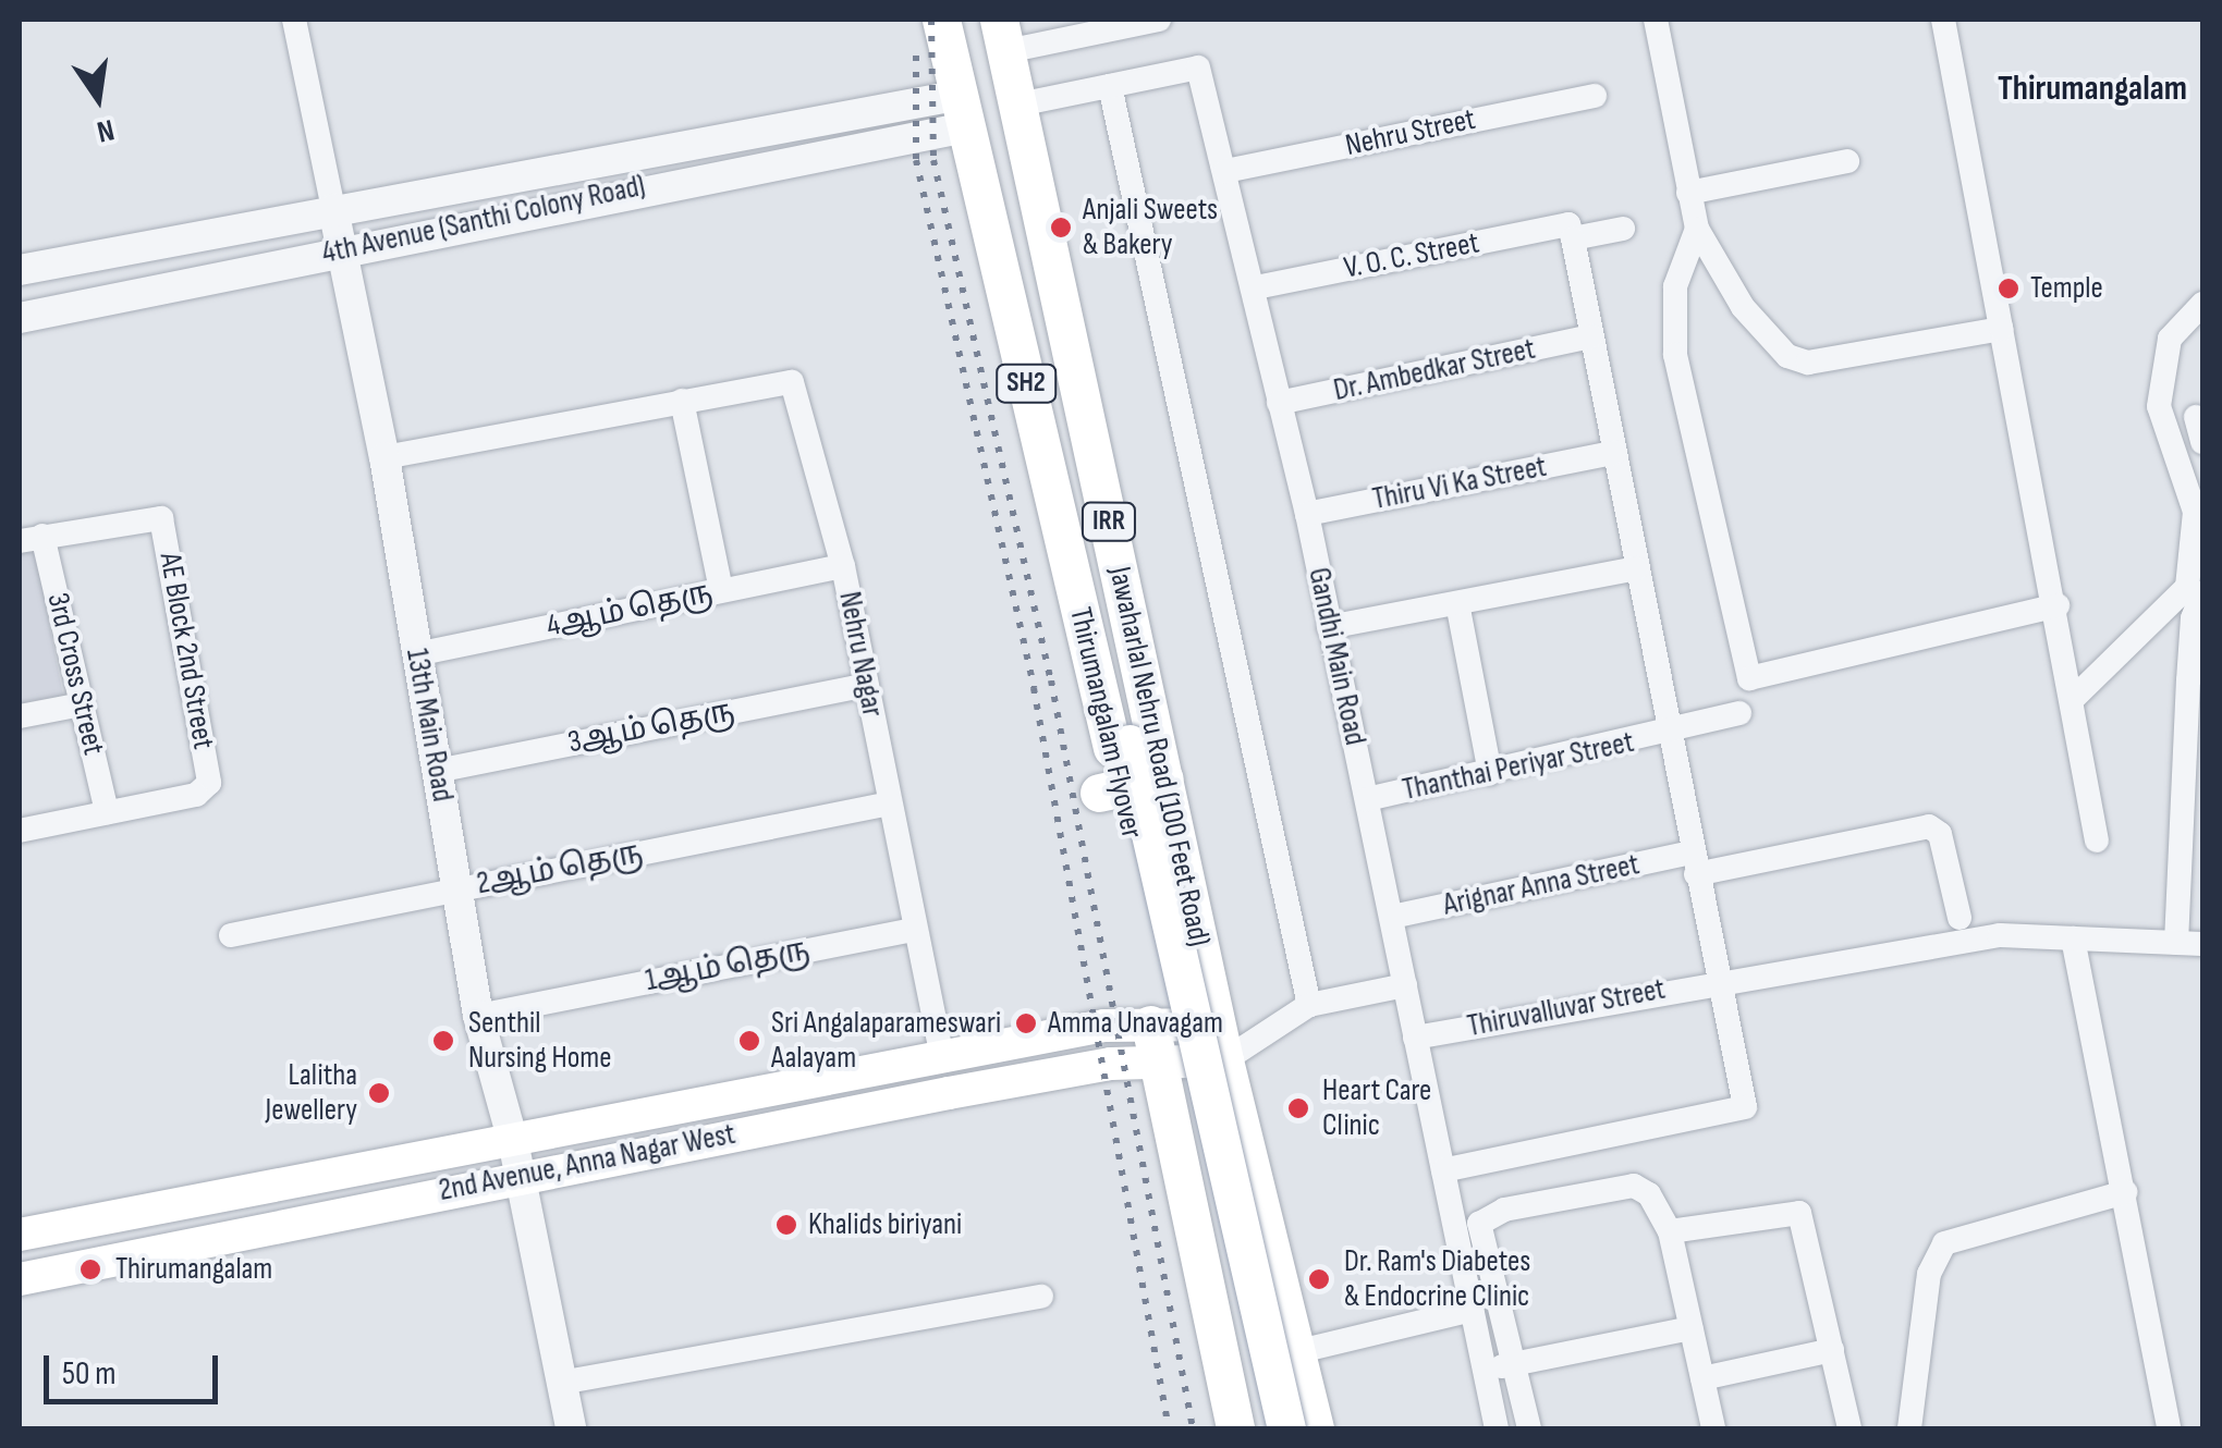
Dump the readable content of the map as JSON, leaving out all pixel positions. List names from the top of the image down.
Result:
{
  "streets": {
    "main road": [
      "SH2",
      "IRR",
      "Thirumangalam Flyover",
      "Jawaharlal Nehru Road (100 Feet Road)",
      "2nd Avenue, Anna Nagar West"
    ],
    "street": [
      "Nehru Street",
      "4th Avenue (Santhi Colony Road)",
      "V. O. C. Street",
      "Dr. Ambedkar Street",
      "Thiru Vi Ka Street",
      "4ஆம் தெரு",
      "AE Block 2nd Street",
      "Nehru Nagar",
      "Gandhi Main Road",
      "3rd Cross Street",
      "13th Main Road",
      "3ஆம் தெரு",
      "Thanthai Periyar Street",
      "2ஆம் தெரு",
      "Arignar Anna Street",
      "1ஆம் தெரு",
      "Thiruvalluvar Street"
    ]
  },
  "crossings": [
    ["Nehru Street", "Gandhi Main Road"],
    ["4th Avenue (Santhi Colony Road)", "13th Main Road"],
    ["V. O. C. Street", "Gandhi Main Road"],
    ["Dr. Ambedkar Street", "Gandhi Main Road"],
    ["Thiru Vi Ka Street", "Gandhi Main Road"],
    ["4ஆம் தெரு", "Nehru Nagar"],
    ["4ஆம் தெரு", "13th Main Road"],
    ["AE Block 2nd Street", "3rd Cross Street"],
    ["Nehru Nagar", "3ஆம் தெரு"],
    ["Nehru Nagar", "2ஆம் தெரு"],
    ["Nehru Nagar", "1ஆம் தெரு"],
    ["Nehru Nagar", "2nd Avenue, Anna Nagar West"],
    ["Gandhi Main Road", "Jawaharlal Nehru Road (100 Feet Road)"],
    ["Gandhi Main Road", "Thanthai Periyar Street"],
    ["Gandhi Main Road", "Arignar Anna Street"],
    ["Gandhi Main Road", "Thiruvalluvar Street"],
    ["13th Main Road", "3ஆம் தெரு"],
    ["13th Main Road", "2ஆம் தெரு"],
    ["13th Main Road", "1ஆம் தெரு"],
    ["13th Main Road", "2nd Avenue, Anna Nagar West"],
    ["Jawaharlal Nehru Road (100 Feet Road)", "2nd Avenue, Anna Nagar West"]
  ],
  "districts": ["Thirumangalam"],
  "places": [
    "Anjali Sweets & Bakery",
    "Temple",
    "Amma Unavagam",
    "Senthil Nursing Home",
    "Sri Angalaparameswari Aalayam",
    "Lalitha Jewellery",
    "Heart Care Clinic",
    "Khalids biriyani",
    "Thirumangalam",
    "Dr. Ram's Diabetes & Endocrine Clinic"
  ],
  "scale_bar": "50 m",
  "north": "bottom"
}
